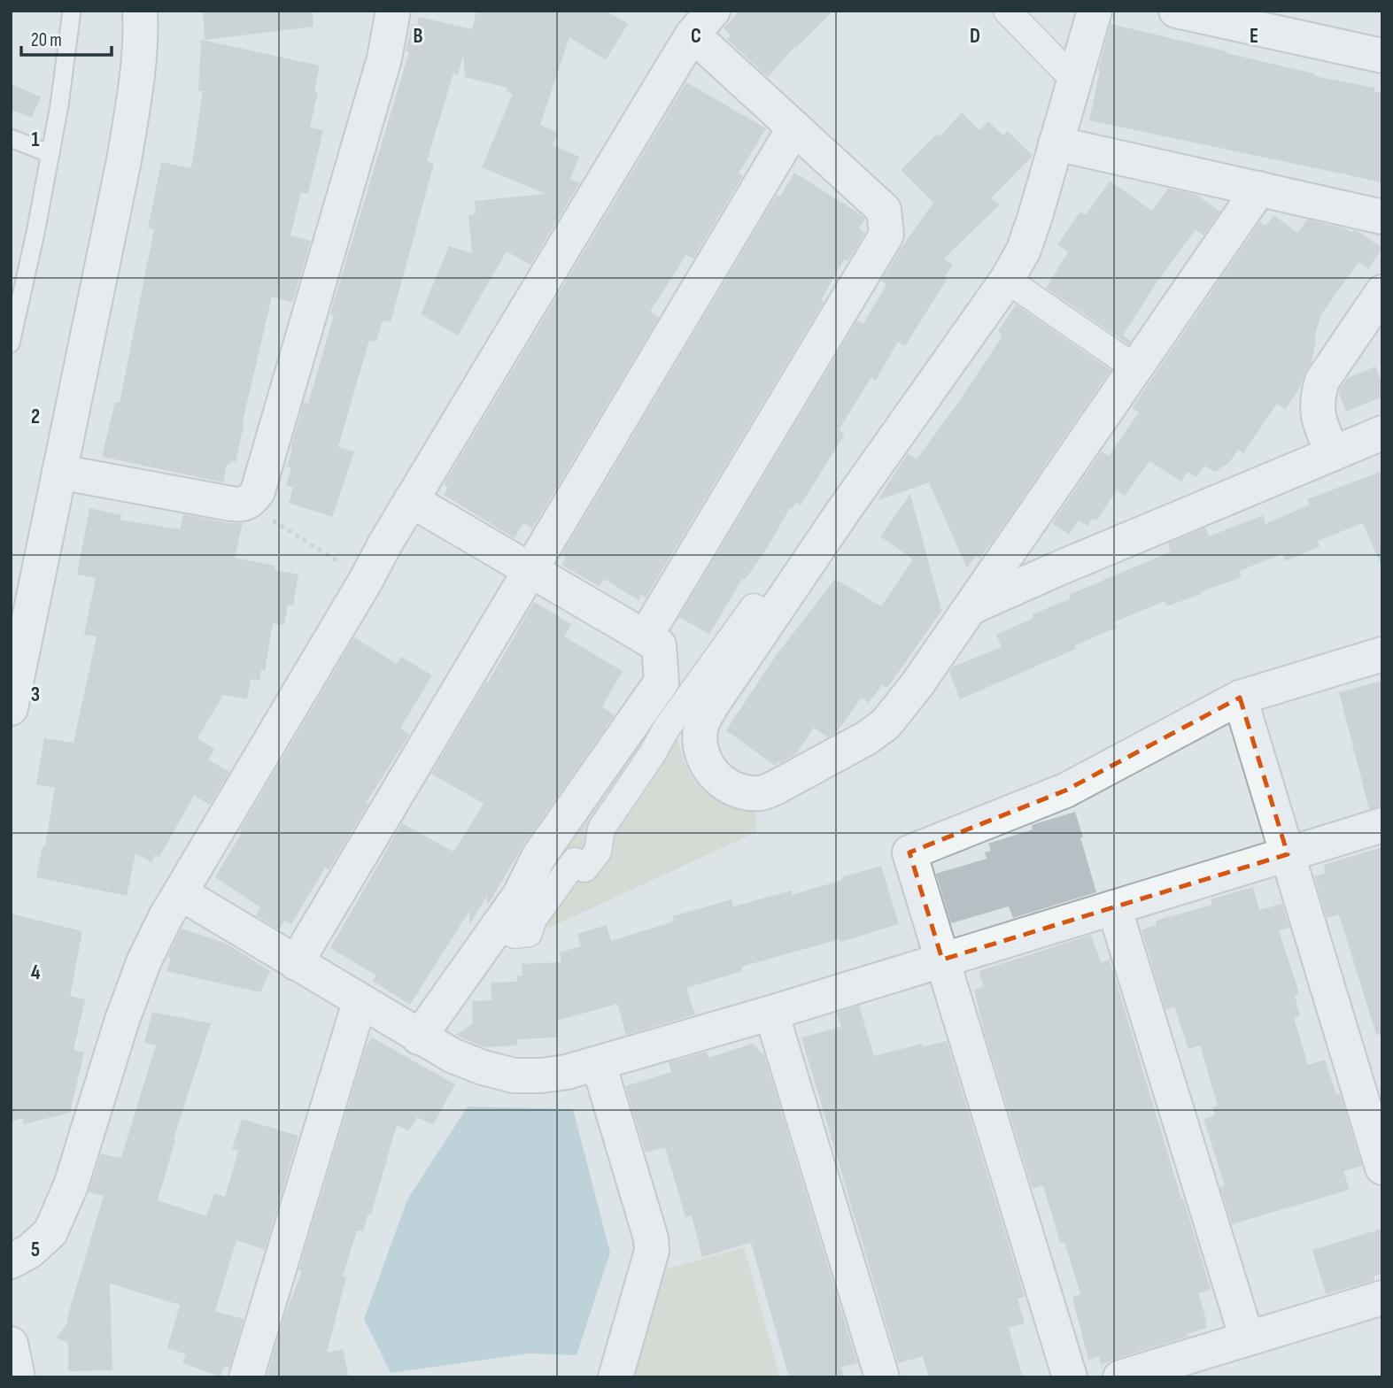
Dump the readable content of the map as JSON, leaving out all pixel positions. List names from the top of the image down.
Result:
{
  "scale_bar": "20 m",
  "grid": {
    "columns": [
      "B",
      "C",
      "D",
      "E"
    ],
    "rows": [
      "1",
      "2",
      "3",
      "4",
      "5"
    ]
  }
}
